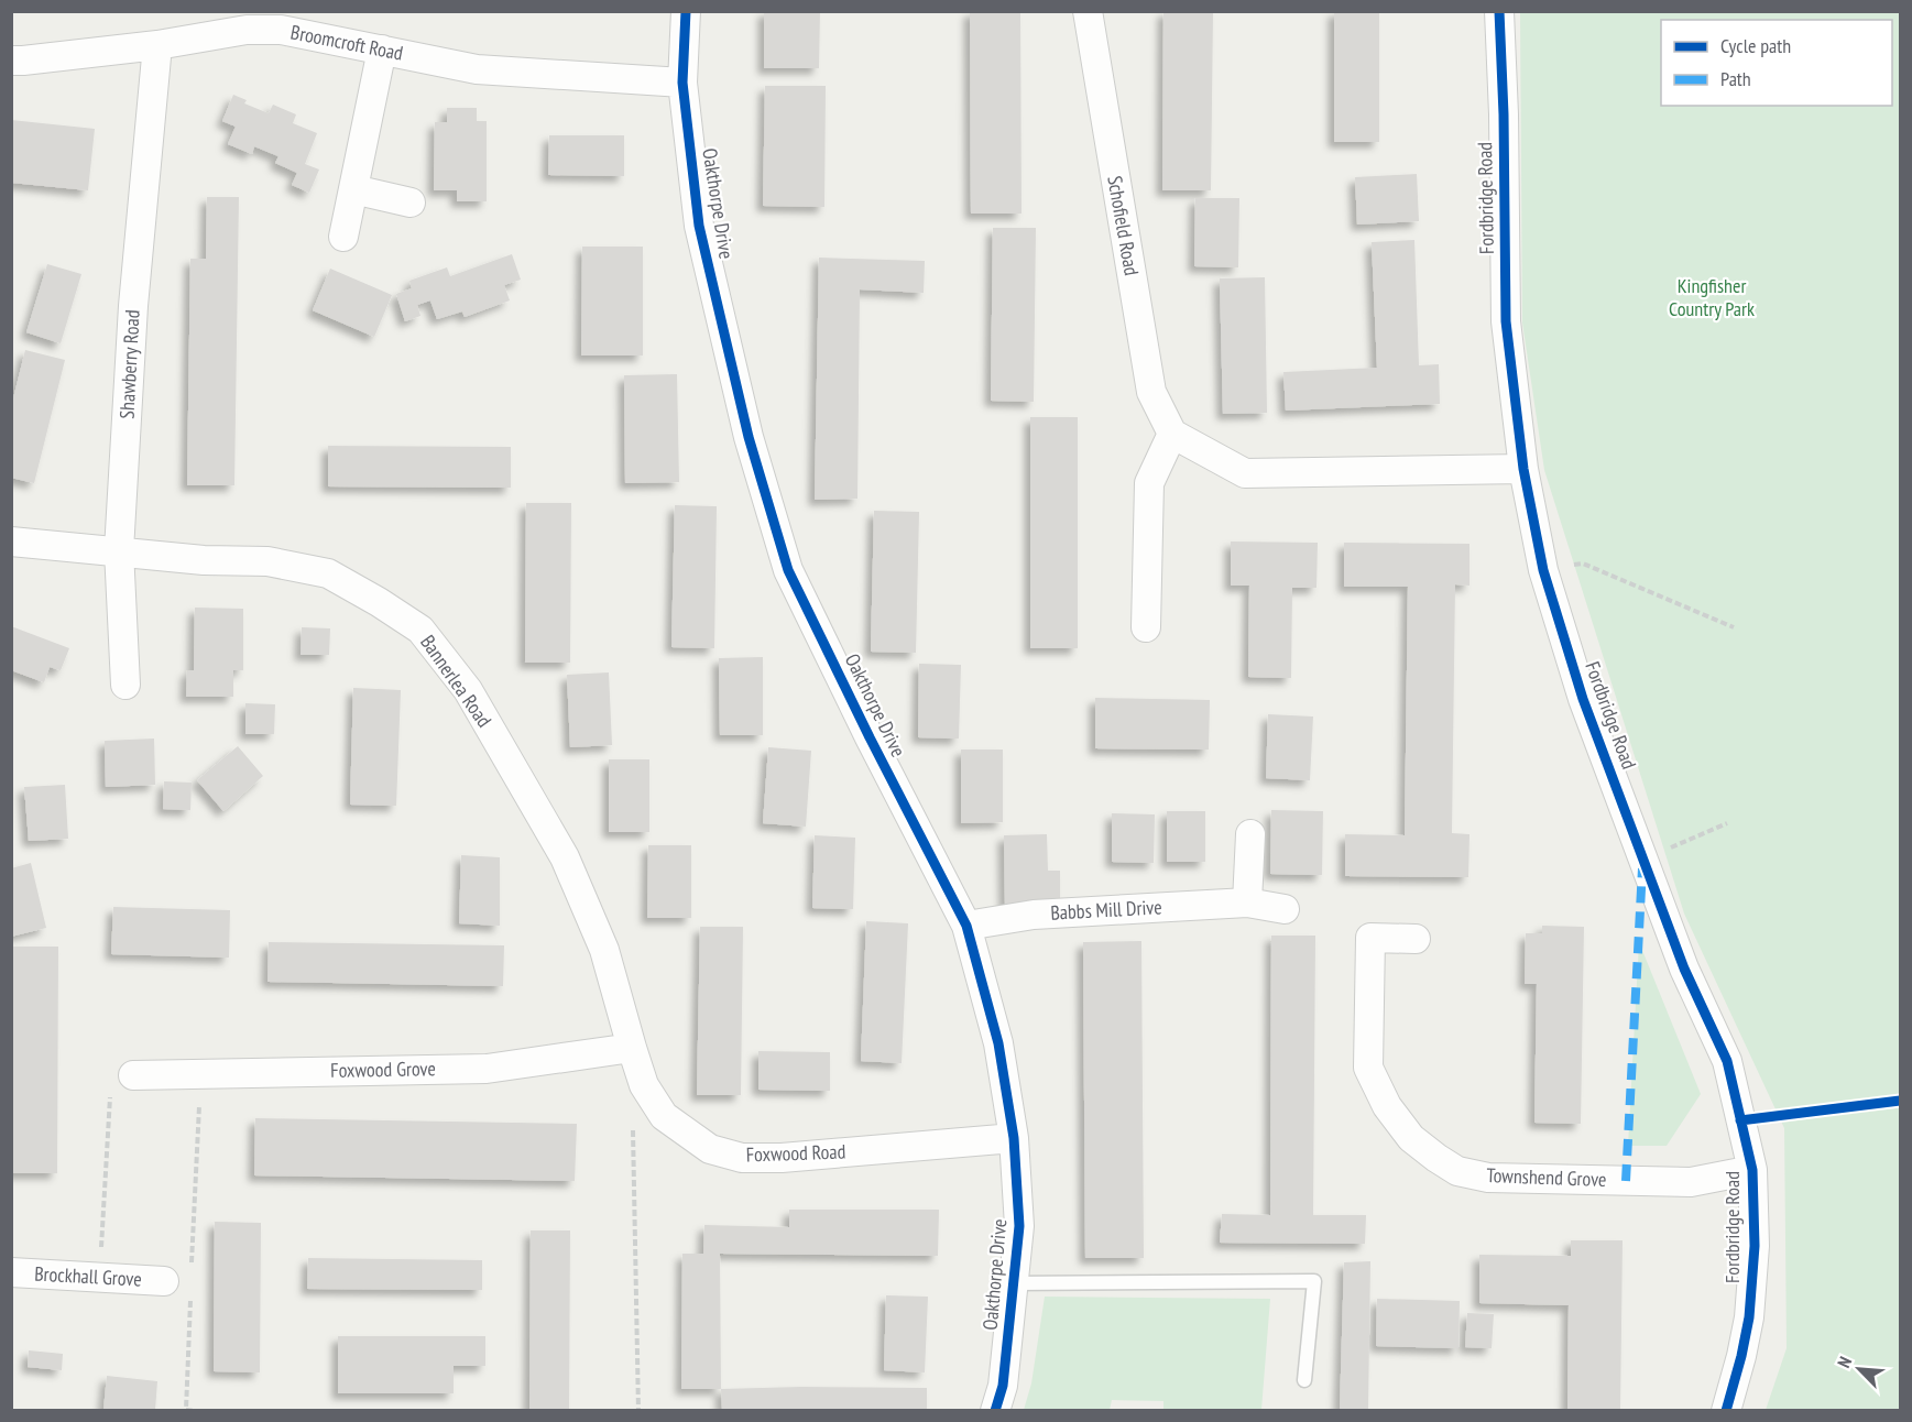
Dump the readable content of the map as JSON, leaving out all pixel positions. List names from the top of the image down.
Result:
{
  "streets": {
    "street": [
      "Broomcroft Road",
      "Fordbridge Road",
      "Oakthorpe Drive",
      "Schofield Road",
      "Shawberry Road",
      "Bannerlea Road",
      "Babbs Mill Drive",
      "Foxwood Grove",
      "Foxwood Road",
      "Townshend Grove",
      "Brockhall Grove"
    ]
  },
  "crossings": [
    ["Broomcroft Road", "Oakthorpe Drive"],
    ["Broomcroft Road", "Shawberry Road"],
    ["Fordbridge Road", "Townshend Grove"],
    ["Oakthorpe Drive", "Babbs Mill Drive"],
    ["Oakthorpe Drive", "Foxwood Road"],
    ["Shawberry Road", "Bannerlea Road"],
    ["Bannerlea Road", "Foxwood Grove"],
    ["Bannerlea Road", "Foxwood Road"],
    ["Foxwood Grove", "Foxwood Road"]
  ],
  "parks": ["Kingfisher Country Park"],
  "legend": ["Cycle path", "Path"],
  "north": "top left"
}
